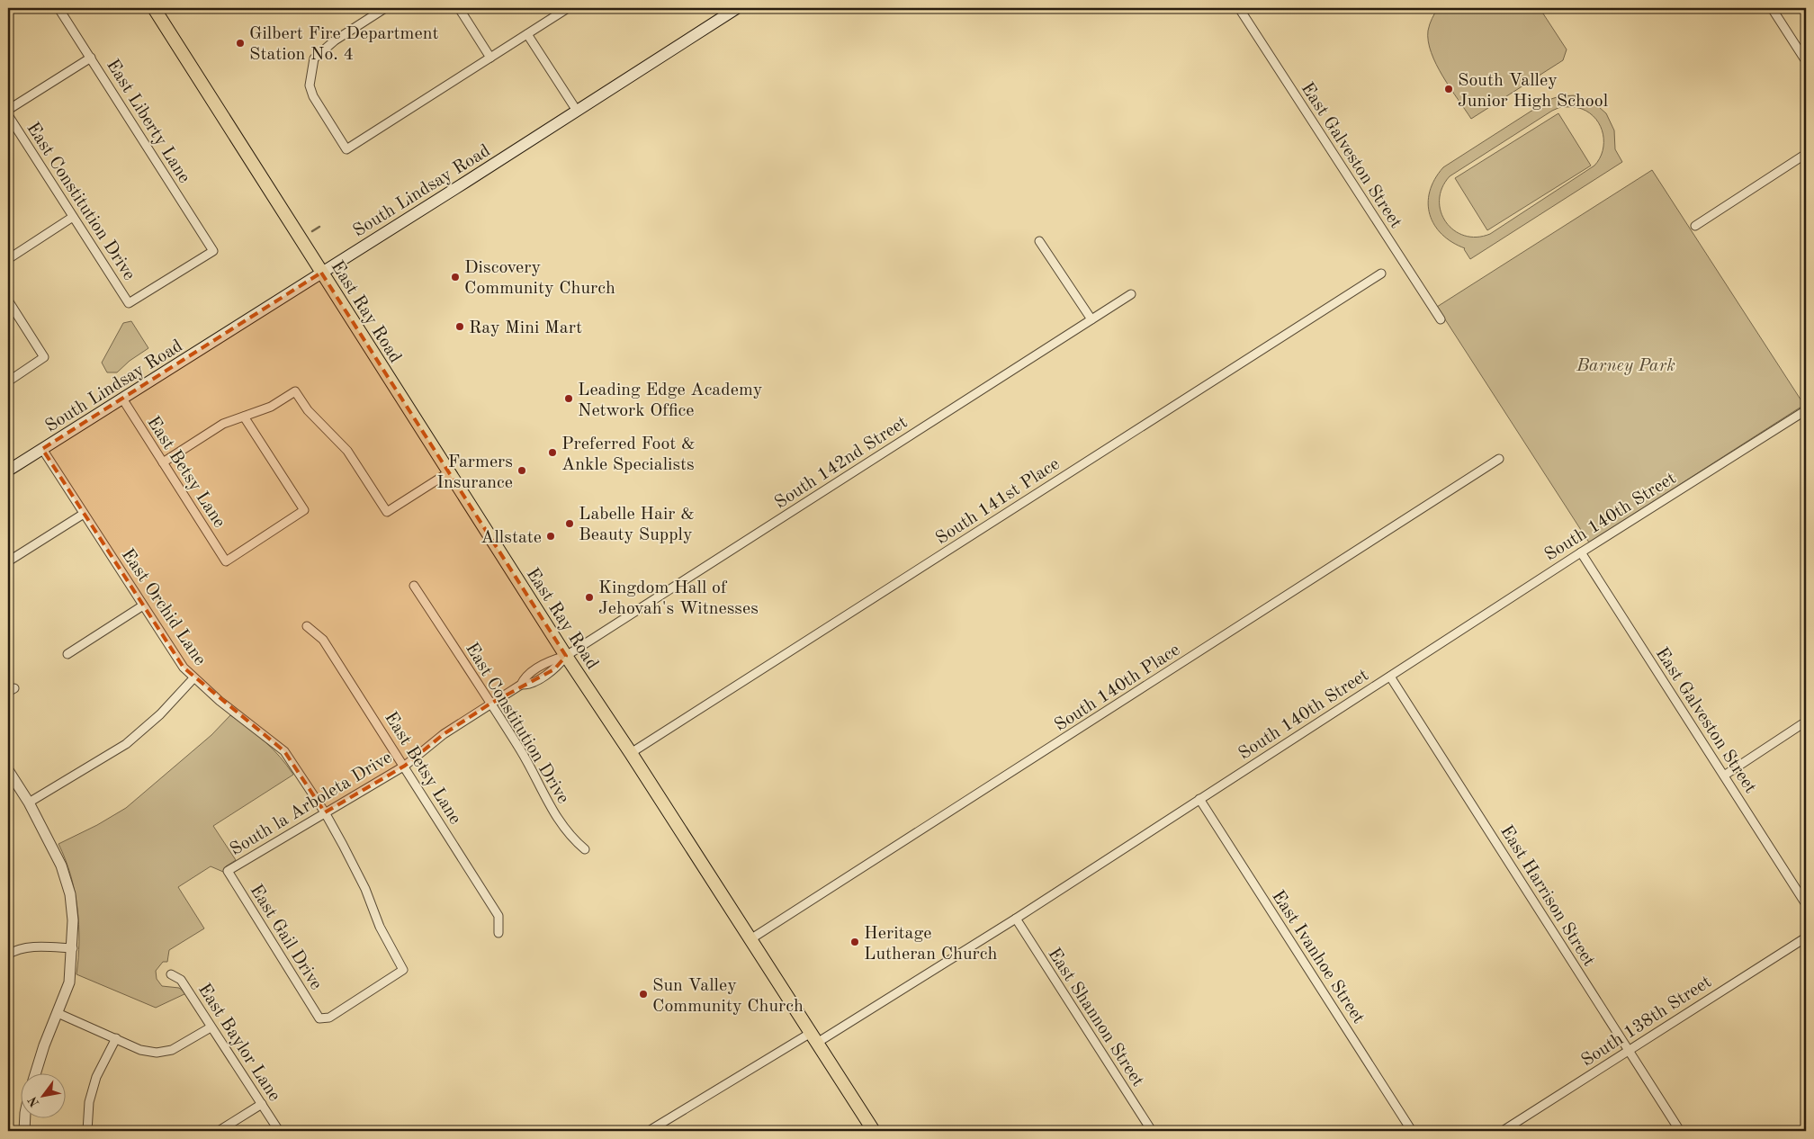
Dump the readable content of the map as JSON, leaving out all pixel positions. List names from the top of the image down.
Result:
{
  "streets": {
    "main road": ["South Lindsay Road", "East Ray Road"],
    "street": [
      "East Liberty Lane",
      "East Galveston Street",
      "East Constitution Drive",
      "South 142nd Street",
      "East Betsy Lane",
      "South 141st Place",
      "South 140th Street",
      "East Orchid Lane",
      "South 140th Place",
      "South la Arboleta Drive",
      "East Harrison Street",
      "East Gail Drive",
      "East Ivanhoe Street",
      "East Shannon Street",
      "South 138th Street",
      "East Baylor Lane"
    ]
  },
  "crossings": [
    ["East Liberty Lane", "East Constitution Drive"],
    ["East Galveston Street", "South 140th Street"],
    ["South Lindsay Road", "East Ray Road"],
    ["South Lindsay Road", "East Betsy Lane"],
    ["South Lindsay Road", "East Orchid Lane"],
    ["East Constitution Drive", "South la Arboleta Drive"],
    ["East Ray Road", "South 142nd Street"],
    ["East Ray Road", "South 141st Place"],
    ["East Ray Road", "South 140th Street"],
    ["East Ray Road", "South 140th Place"],
    ["East Ray Road", "South la Arboleta Drive"],
    ["South 142nd Street", "South la Arboleta Drive"],
    ["East Betsy Lane", "South la Arboleta Drive"],
    ["South 140th Street", "East Harrison Street"],
    ["South 140th Street", "East Ivanhoe Street"],
    ["South 140th Street", "East Shannon Street"],
    ["East Orchid Lane", "South la Arboleta Drive"],
    ["East Orchid Lane", "East Gail Drive"],
    ["South la Arboleta Drive", "East Gail Drive"],
    ["East Harrison Street", "South 138th Street"]
  ],
  "parks": ["Barney Park"],
  "places": [
    "Gilbert Fire Department Station No. 4",
    "South Valley Junior High School",
    "Discovery Community Church",
    "Ray Mini Mart",
    "Leading Edge Academy Network Office",
    "Preferred Foot & Ankle Specialists",
    "Farmers Insurance",
    "Labelle Hair & Beauty Supply",
    "Allstate",
    "Kingdom Hall of Jehovah's Witnesses",
    "Heritage Lutheran Church",
    "Sun Valley Community Church"
  ],
  "north": "bottom left"
}
